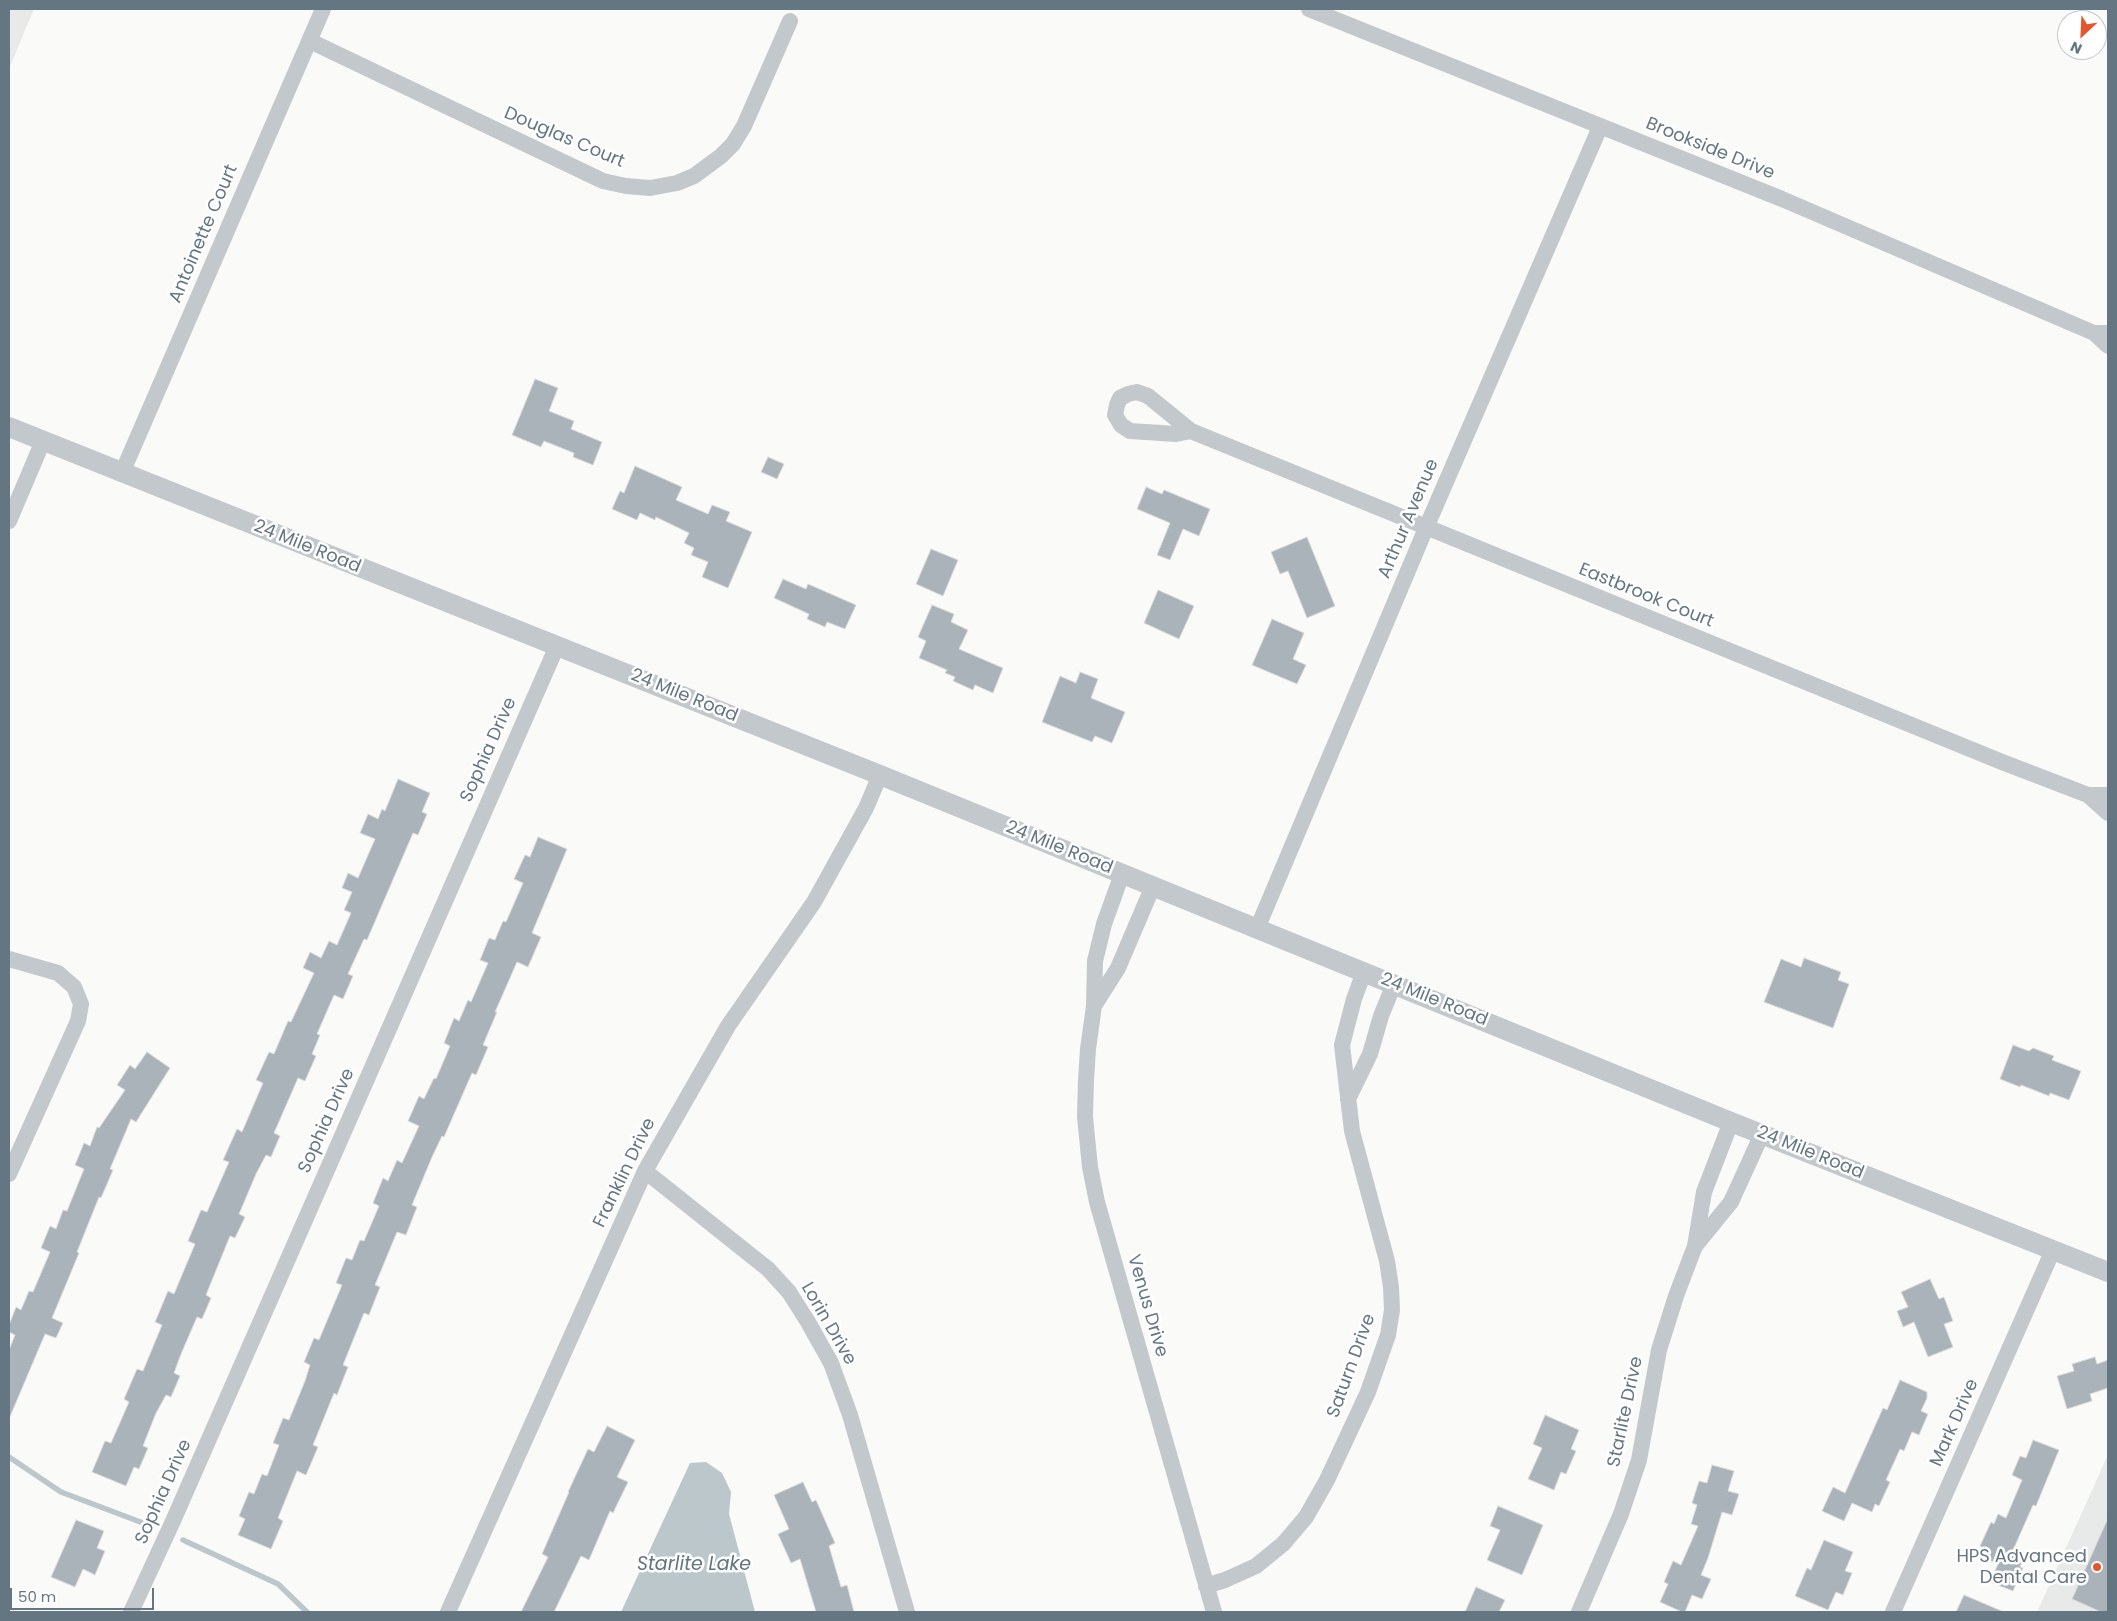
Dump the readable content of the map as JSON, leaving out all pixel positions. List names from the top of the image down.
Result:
{
  "streets": {
    "street": [
      "Douglas Court",
      "Brookside Drive",
      "Antoinette Court",
      "Arthur Avenue",
      "24 Mile Road",
      "Eastbrook Court",
      "Sophia Drive",
      "Franklin Drive",
      "Venus Drive",
      "Lorin Drive",
      "Saturn Drive",
      "Starlite Drive",
      "Mark Drive"
    ]
  },
  "crossings": [
    ["Douglas Court", "Antoinette Court"],
    ["Brookside Drive", "Arthur Avenue"],
    ["Antoinette Court", "24 Mile Road"],
    ["Arthur Avenue", "24 Mile Road"],
    ["Arthur Avenue", "Eastbrook Court"],
    ["24 Mile Road", "Sophia Drive"],
    ["24 Mile Road", "Franklin Drive"],
    ["24 Mile Road", "Venus Drive"],
    ["24 Mile Road", "Saturn Drive"],
    ["24 Mile Road", "Starlite Drive"],
    ["24 Mile Road", "Mark Drive"],
    ["Franklin Drive", "Lorin Drive"],
    ["Venus Drive", "Saturn Drive"]
  ],
  "water": ["Starlite Lake"],
  "places": ["HPS Advanced Dental Care"],
  "scale_bar": "50 m",
  "north": "bottom left"
}
